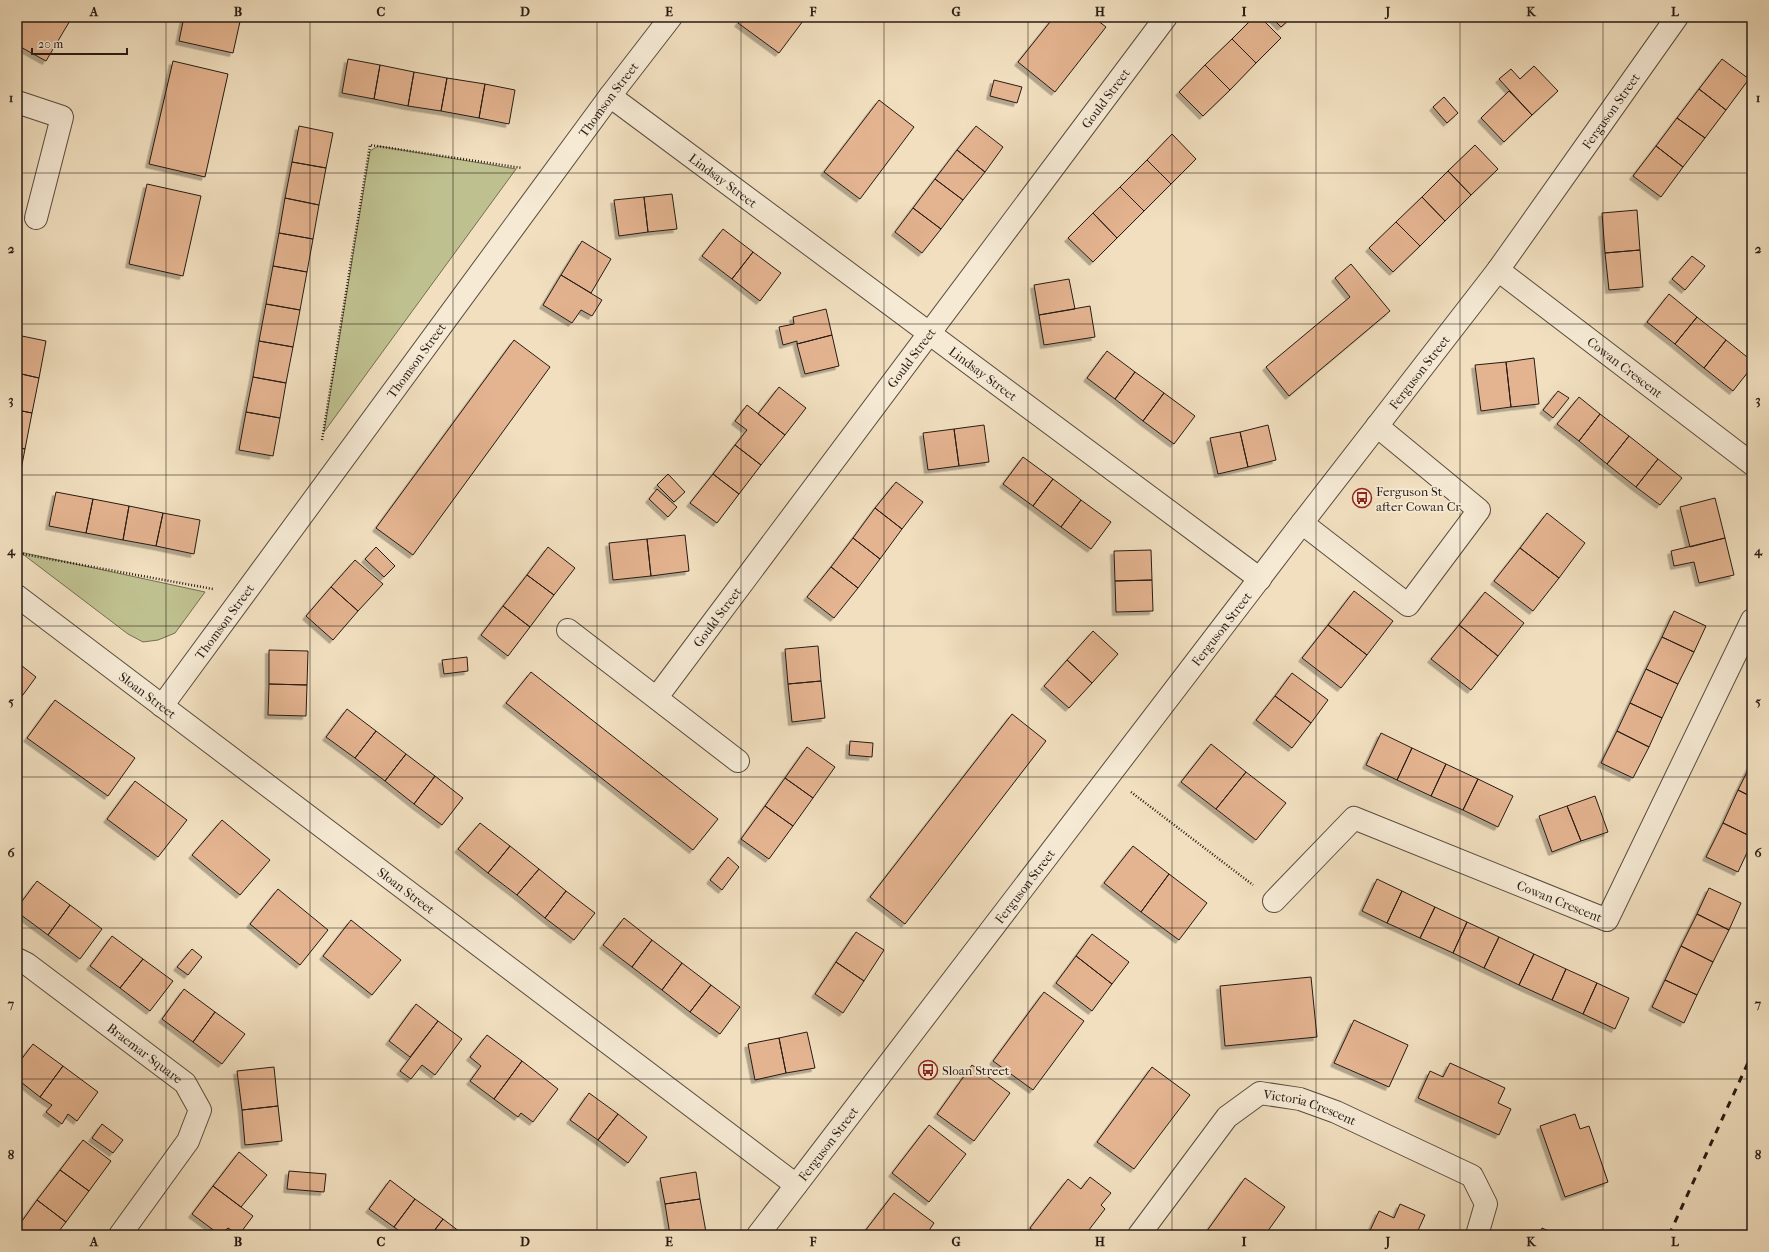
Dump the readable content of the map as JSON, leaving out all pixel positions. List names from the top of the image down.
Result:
{
  "streets": {
    "street": [
      "Gould Street",
      "Thomson Street",
      "Ferguson Street",
      "Lindsay Street",
      "Cowan Crescent",
      "Sloan Street",
      "Braemar Square",
      "Victoria Crescent"
    ]
  },
  "crossings": [
    ["Gould Street", "Lindsay Street"],
    ["Thomson Street", "Lindsay Street"],
    ["Thomson Street", "Sloan Street"],
    ["Ferguson Street", "Lindsay Street"],
    ["Ferguson Street", "Cowan Crescent"],
    ["Ferguson Street", "Sloan Street"]
  ],
  "places": {
    "bus stop": ["Ferguson St after Cowan Cr", "Sloan Street"]
  },
  "scale_bar": "20 m",
  "grid": {
    "columns": [
      "A",
      "B",
      "C",
      "D",
      "E",
      "F",
      "G",
      "H",
      "I",
      "J",
      "K",
      "L"
    ],
    "rows": [
      "1",
      "2",
      "3",
      "4",
      "5",
      "6",
      "7",
      "8"
    ]
  }
}
